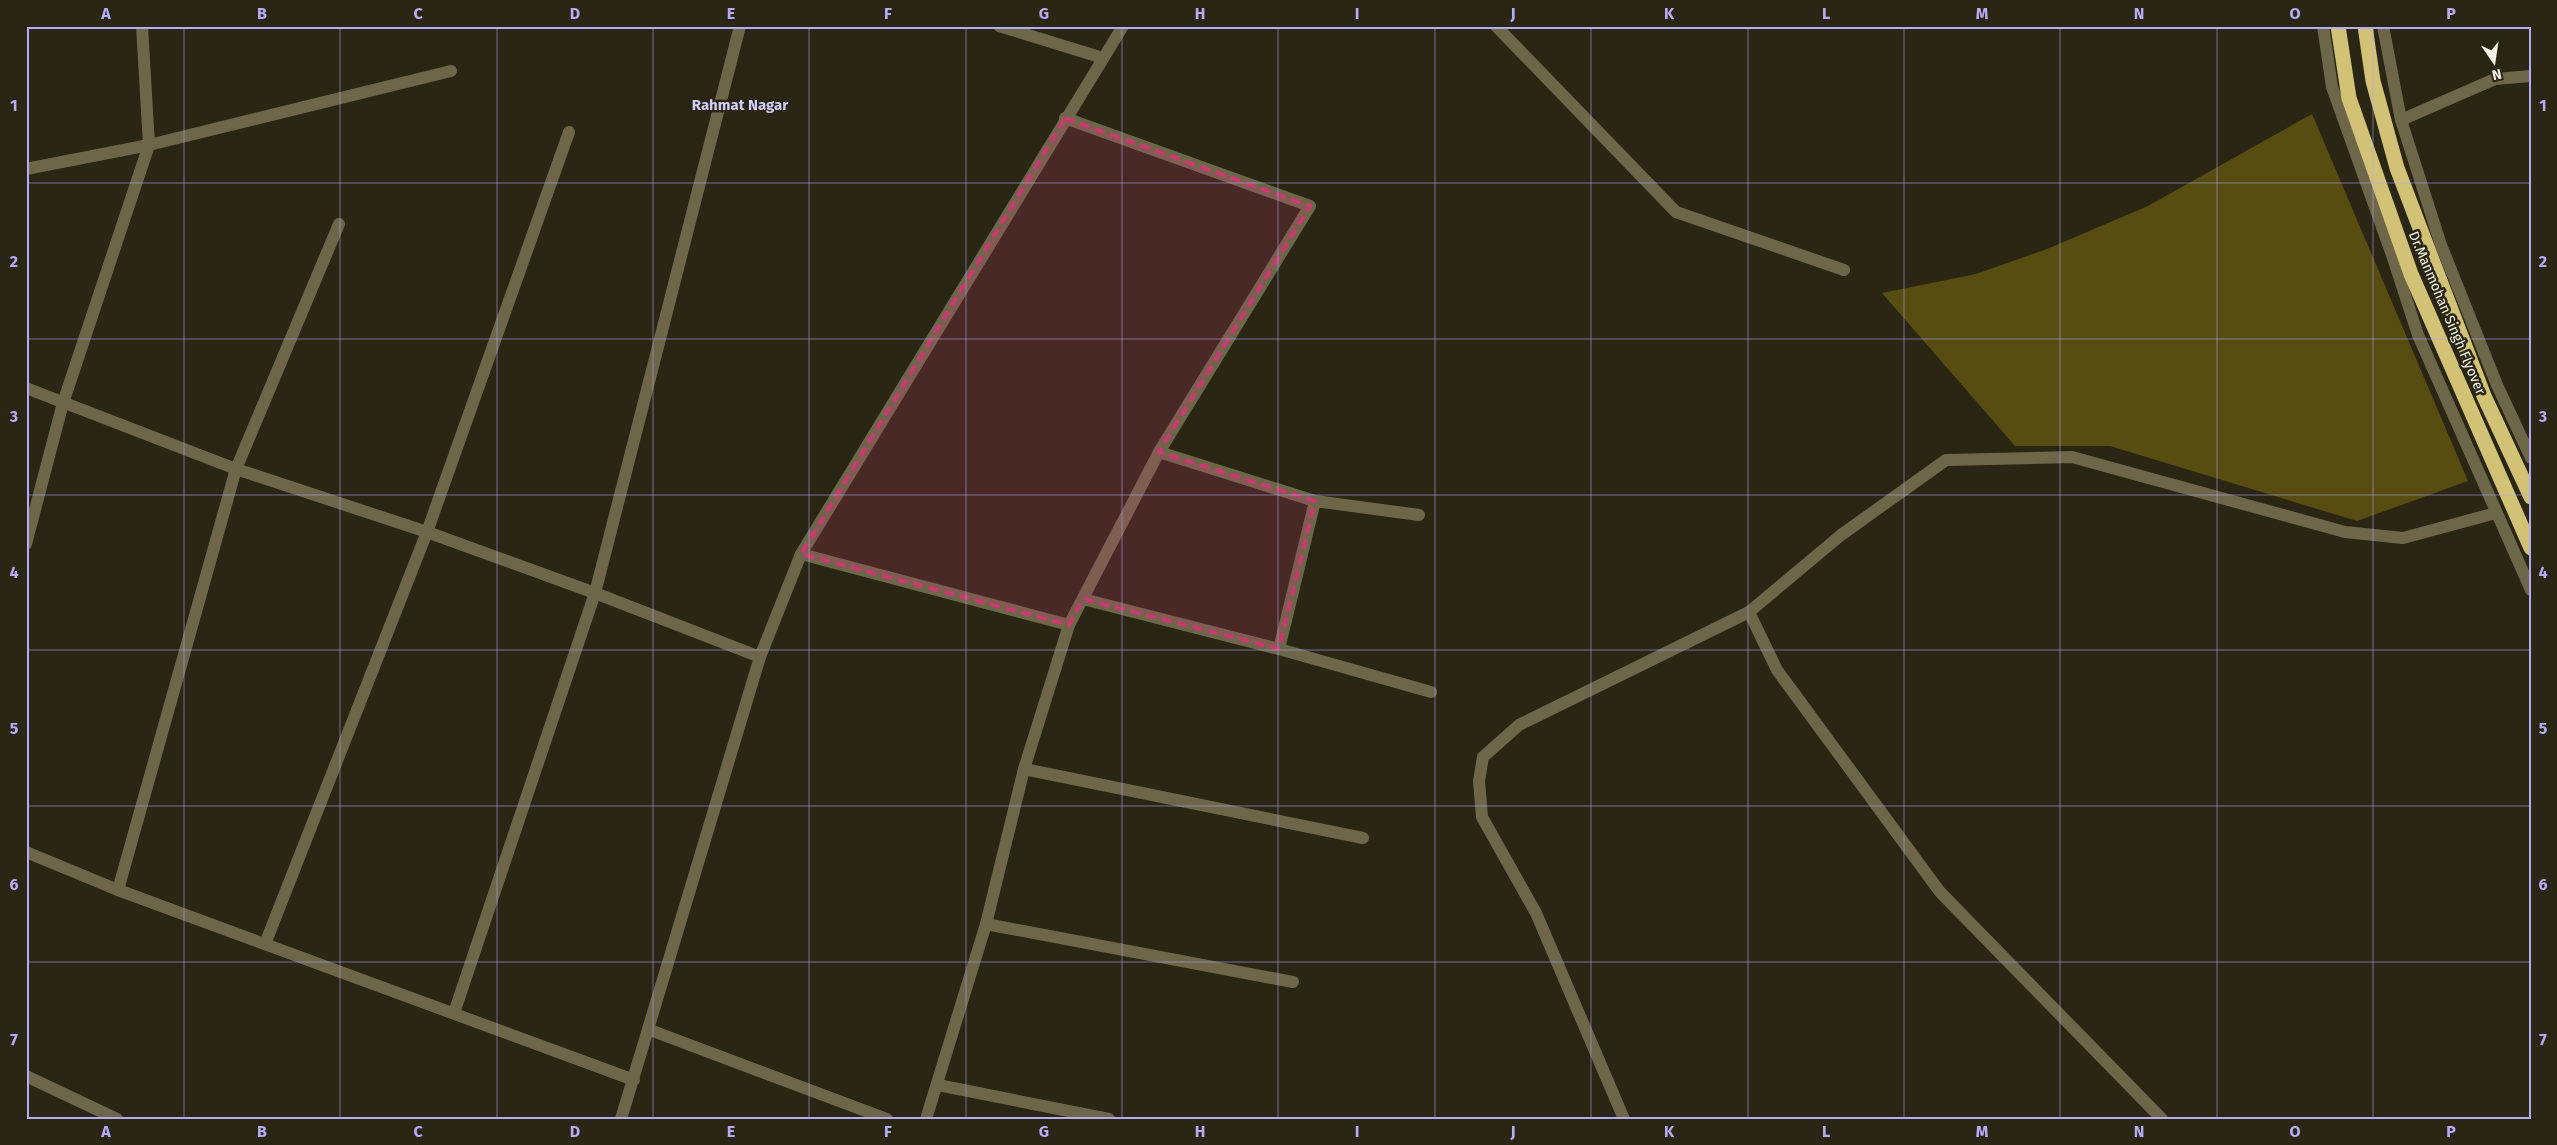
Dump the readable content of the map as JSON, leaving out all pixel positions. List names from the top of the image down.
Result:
{
  "streets": {
    "highway": ["Dr.Manmohan Singh Flyover"]
  },
  "districts": ["Rahmat Nagar"],
  "north": "bottom",
  "grid": {
    "columns": [
      "A",
      "B",
      "C",
      "D",
      "E",
      "F",
      "G",
      "H",
      "I",
      "J",
      "K",
      "L",
      "M",
      "N",
      "O",
      "P"
    ],
    "rows": [
      "1",
      "2",
      "3",
      "4",
      "5",
      "6",
      "7"
    ]
  }
}
